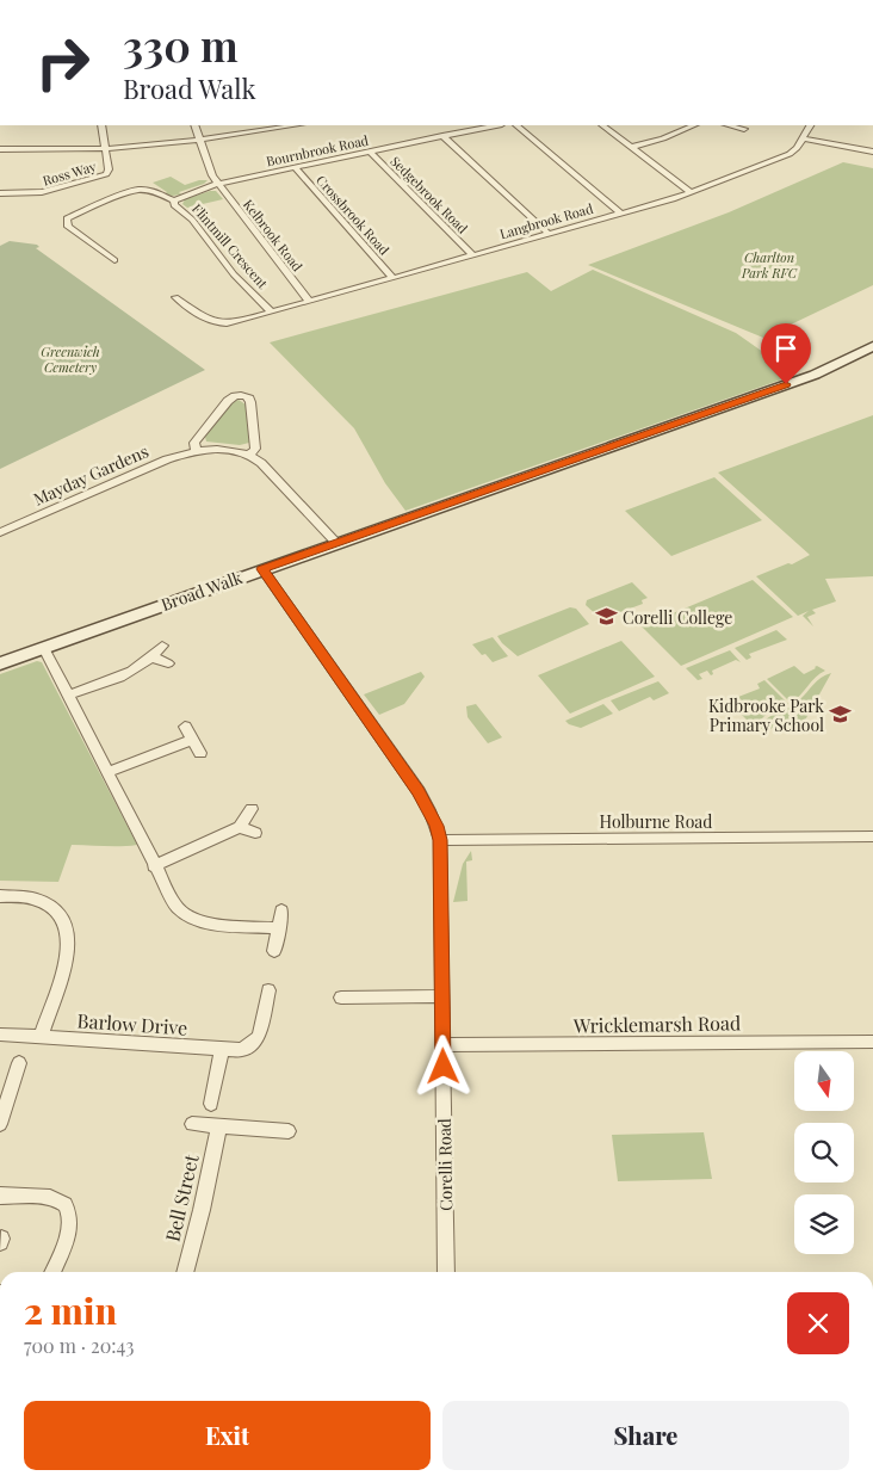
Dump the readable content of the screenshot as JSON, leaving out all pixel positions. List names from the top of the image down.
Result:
{
  "streets": {
    "street": [
      "Bournbrook Road",
      "Ross Way",
      "Sedgebrook Road",
      "Crossbrook Road",
      "Langbrook Road",
      "Kelbrook Road",
      "Flintmill Crescent",
      "Mayday Gardens",
      "Broad Walk",
      "Holburne Road",
      "Barlow Drive",
      "Wricklemarsh Road",
      "Corelli Road",
      "Bell Street"
    ]
  },
  "crossings": [
    ["Bournbrook Road", "Sedgebrook Road"],
    ["Bournbrook Road", "Crossbrook Road"],
    ["Bournbrook Road", "Kelbrook Road"],
    ["Bournbrook Road", "Flintmill Crescent"],
    ["Sedgebrook Road", "Langbrook Road"],
    ["Crossbrook Road", "Langbrook Road"],
    ["Langbrook Road", "Kelbrook Road"],
    ["Langbrook Road", "Flintmill Crescent"],
    ["Broad Walk", "Corelli Road"],
    ["Holburne Road", "Corelli Road"],
    ["Wricklemarsh Road", "Corelli Road"]
  ],
  "parks": ["Charlton Park RFC", "Greenwich Cemetery"],
  "places": {
    "school or university": ["Corelli College", "Kidbrooke Park Primary School"]
  },
  "north": "bottom",
  "page": {
    "turn": ["330 m", "Broad Walk"],
    "heading": ["2 min", "700 m · 20:43"],
    "buttons": ["Exit", "Share"]
  }
}
